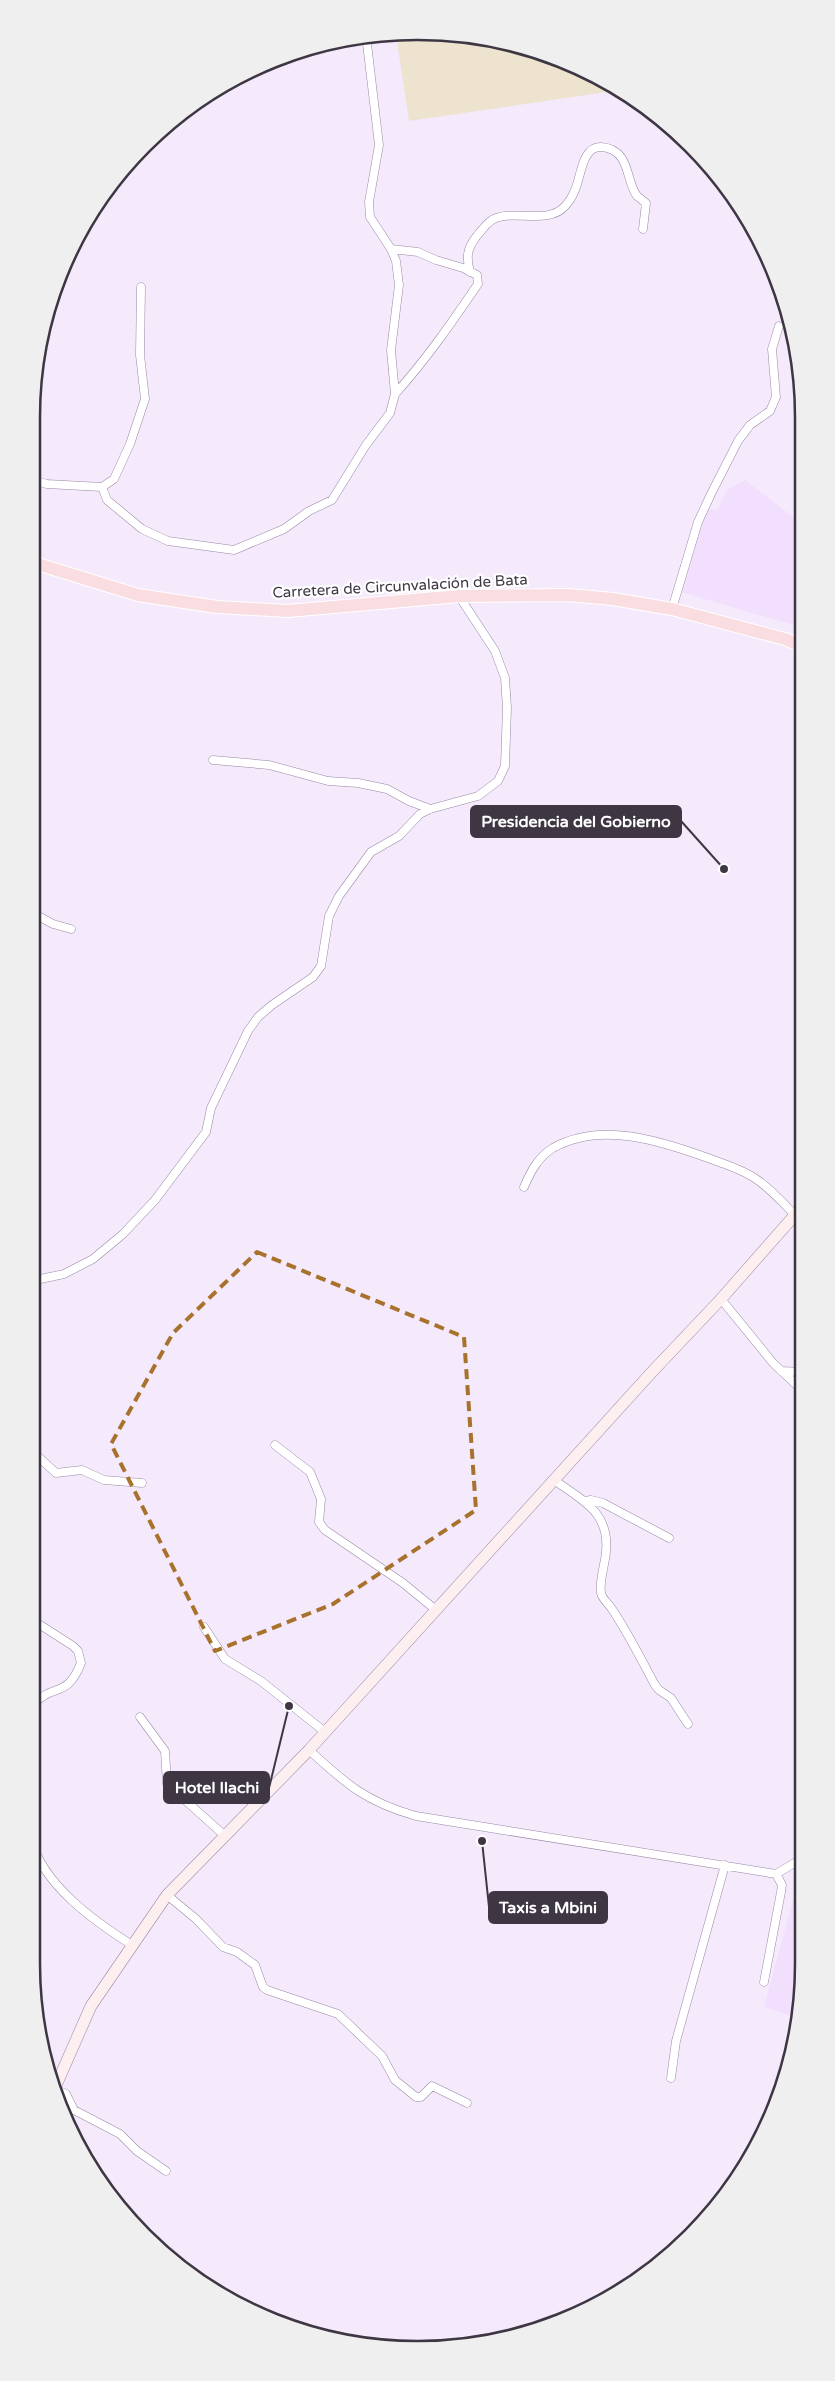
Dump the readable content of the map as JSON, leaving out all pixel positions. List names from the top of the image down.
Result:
{
  "streets": {
    "main road": ["Carretera de Circunvalación de Bata"]
  },
  "places": ["Presidencia del Gobierno", "Hotel Ilachi", "Taxis a Mbini"]
}
